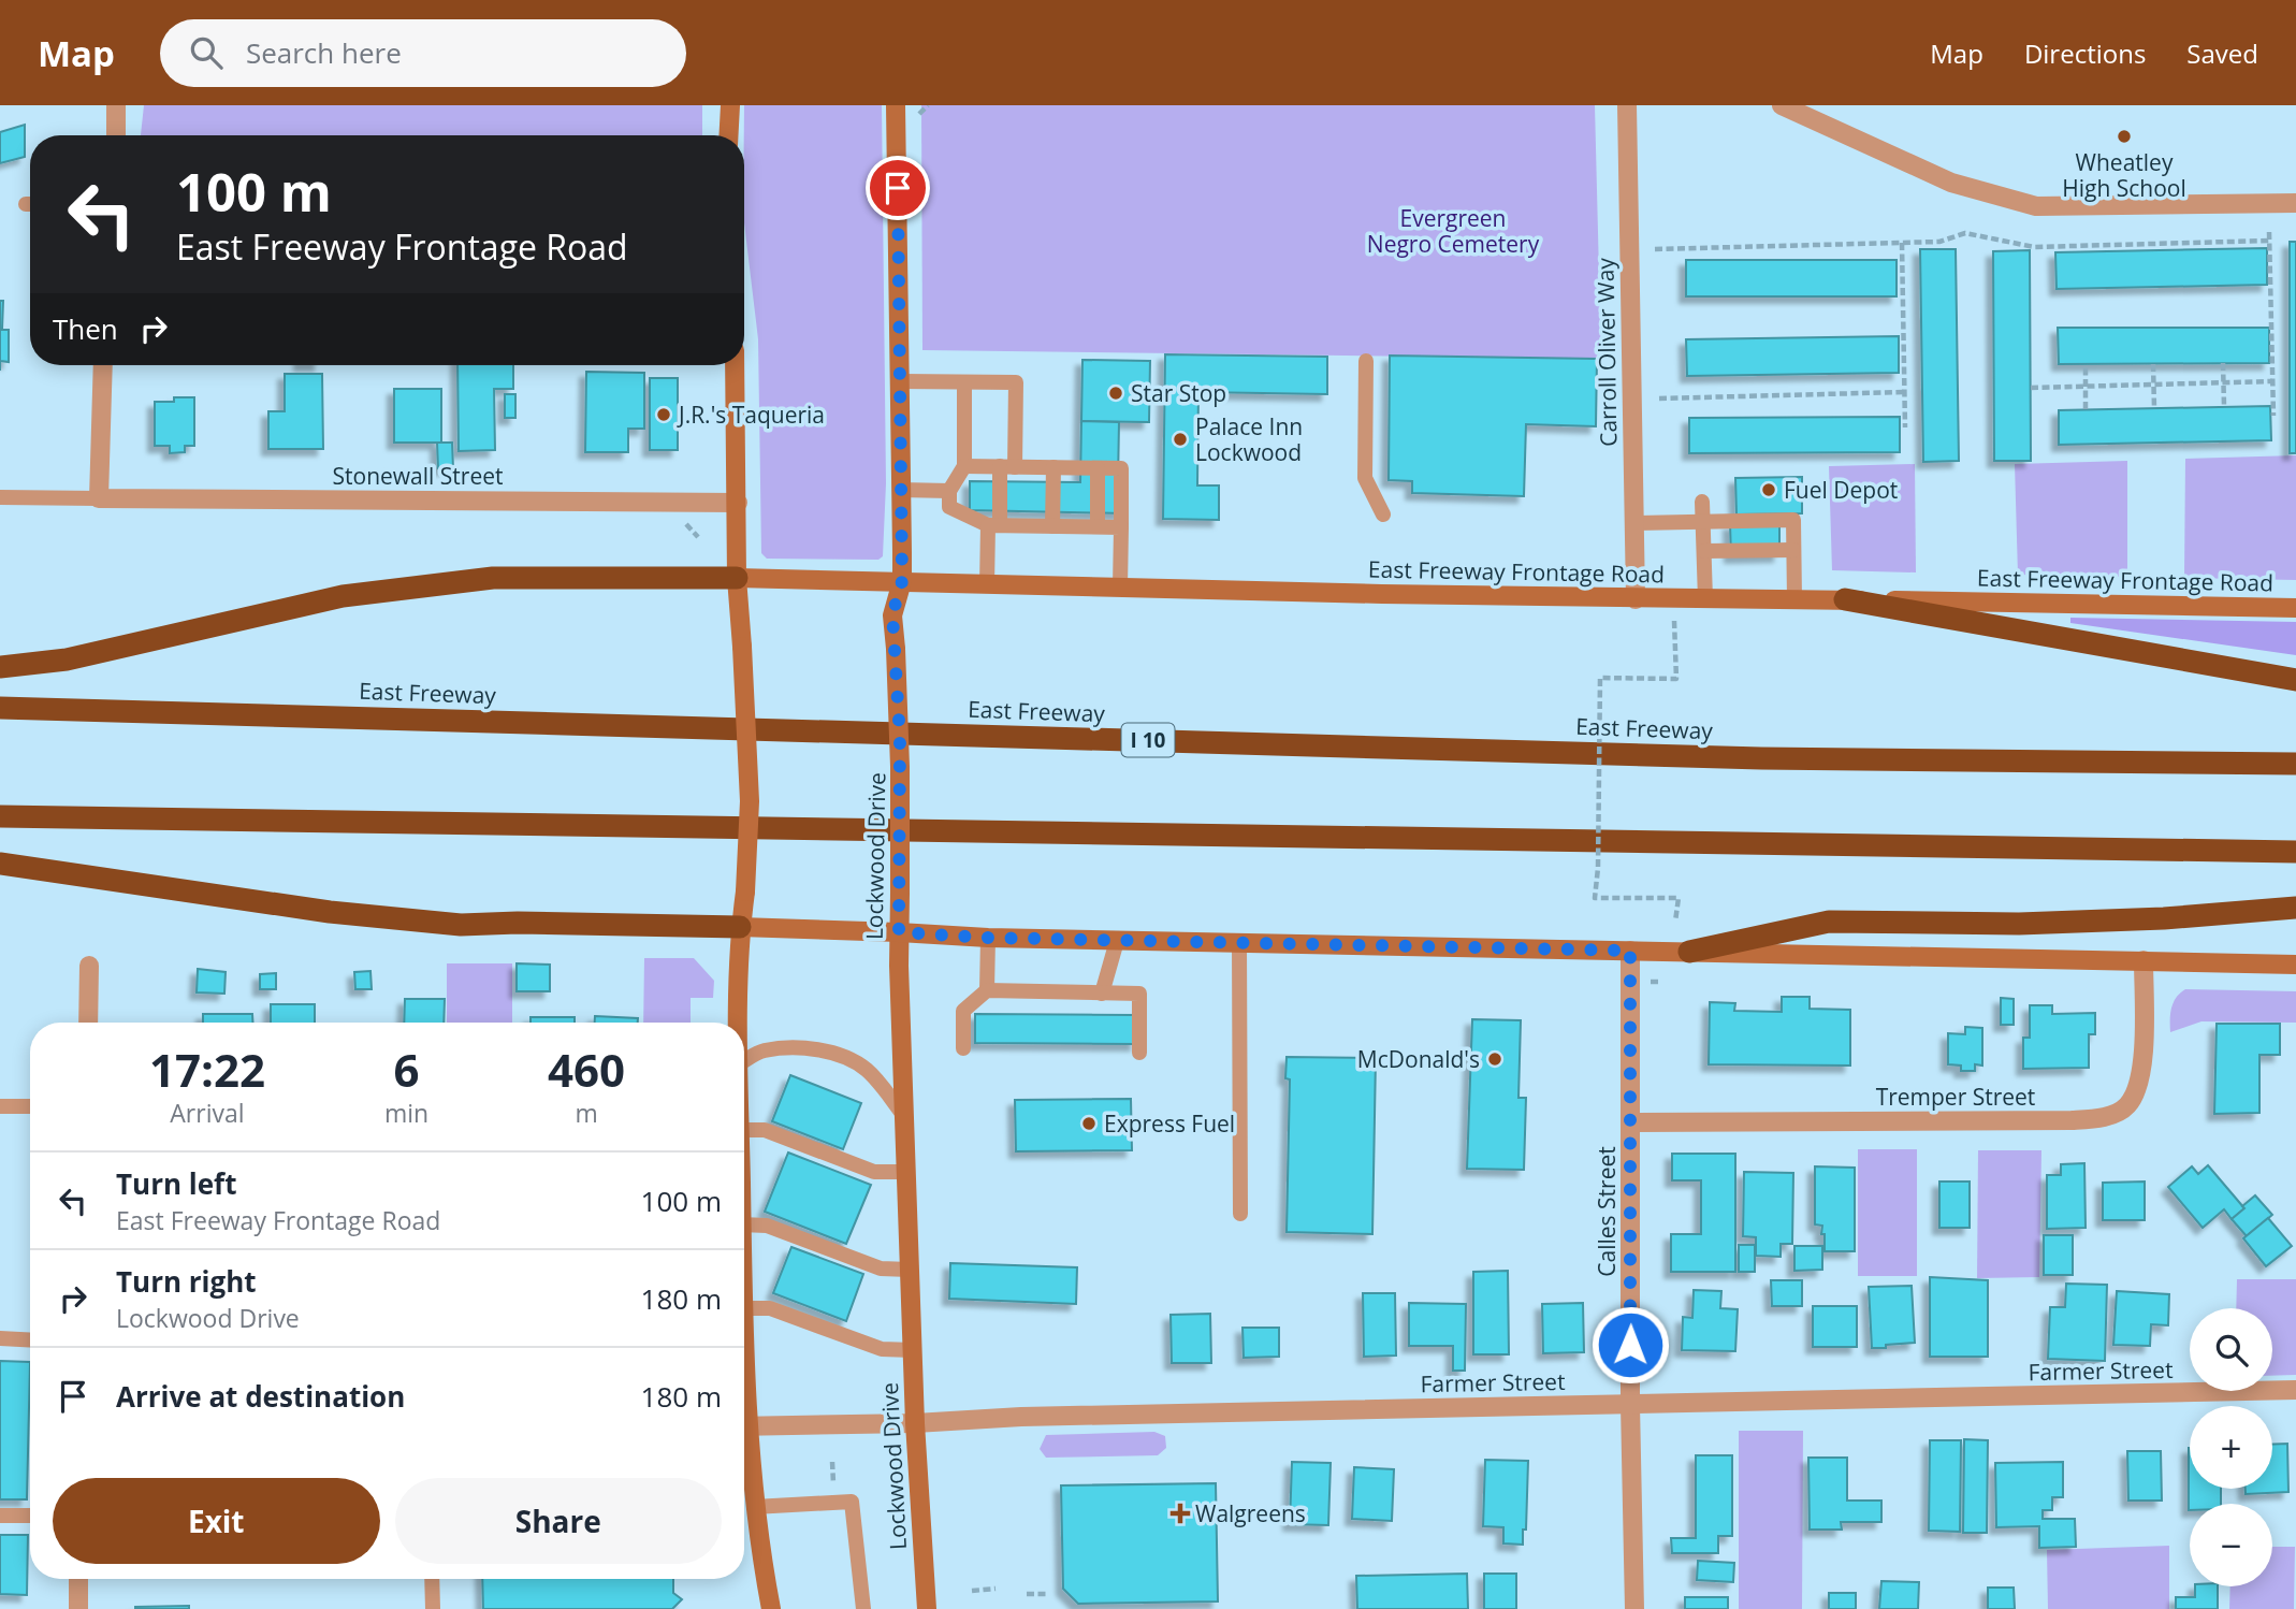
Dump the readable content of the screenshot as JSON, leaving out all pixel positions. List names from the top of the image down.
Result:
{
  "streets": {
    "highway": ["East Freeway", "I 10"],
    "main road": ["East Freeway Frontage Road", "Lockwood Drive"],
    "street": [
      "Carroll Oliver Way",
      "Stonewall Street",
      "Tremper Street",
      "Calles Street",
      "Farmer Street"
    ]
  },
  "crossings": [
    ["Carroll Oliver Way", "East Freeway Frontage Road"],
    ["East Freeway Frontage Road", "Lockwood Drive"],
    ["Lockwood Drive", "Farmer Street"],
    ["Tremper Street", "Calles Street"],
    ["Calles Street", "Farmer Street"]
  ],
  "parks": ["Evergreen Negro Cemetery"],
  "places": {
    "other": [
      "Wheatley High School",
      "Star Stop",
      "J.R.'s Taqueria",
      "Palace Inn Lockwood",
      "Fuel Depot",
      "McDonald's",
      "Express Fuel"
    ],
    "health": ["Walgreens"]
  },
  "page": {
    "header": "Map",
    "search": "Search here",
    "nav": ["Map", "Directions", "Saved"],
    "turn": ["100 m", "East Freeway Frontage Road"],
    "then": "Then",
    "eta": [
      "17:22",
      "Arrival",
      "6",
      "min",
      "460",
      "m"
    ],
    "list": [
      {
        "name": "Turn left",
        "note": "East Freeway Frontage Road",
        "value": "100 m"
      },
      {
        "name": "Turn right",
        "note": "Lockwood Drive",
        "value": "180 m"
      },
      {
        "name": "Arrive at destination",
        "value": "180 m"
      }
    ],
    "map_buttons": ["+", "−"],
    "buttons": ["Exit", "Share"]
  }
}
